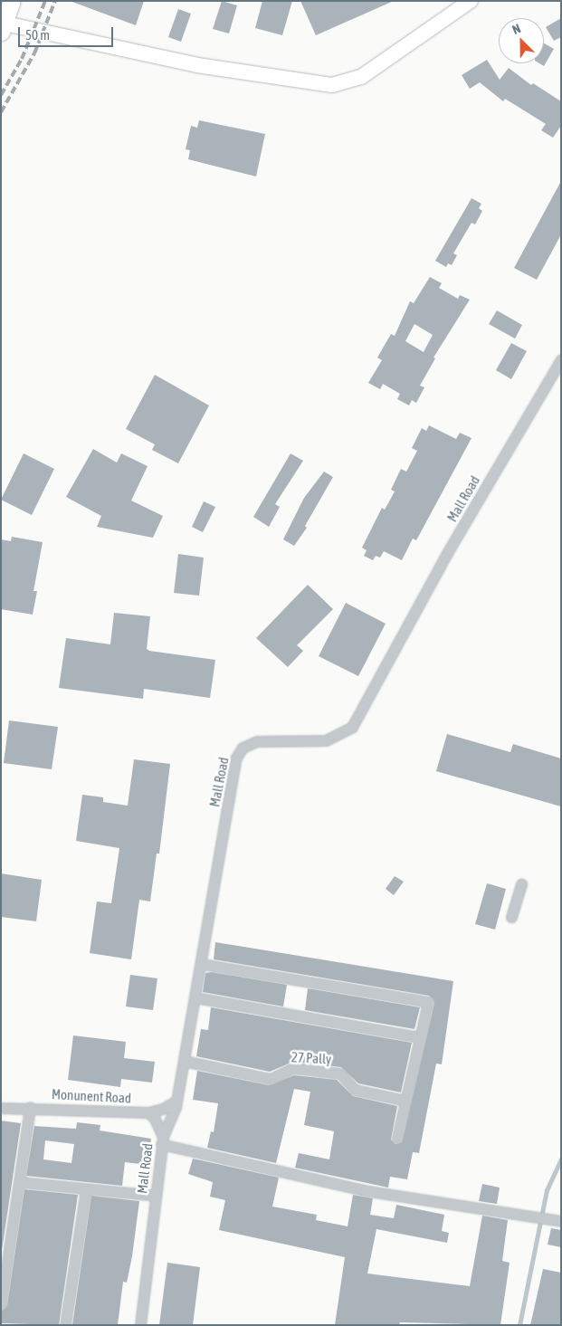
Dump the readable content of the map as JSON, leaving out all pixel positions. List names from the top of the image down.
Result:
{
  "streets": {
    "street": ["Mall Road", "27 Pally", "Monunent Road"]
  },
  "crossings": [
    ["Mall Road", "27 Pally"],
    ["Mall Road", "Monunent Road"]
  ],
  "scale_bar": "50 m",
  "north": "top left"
}
